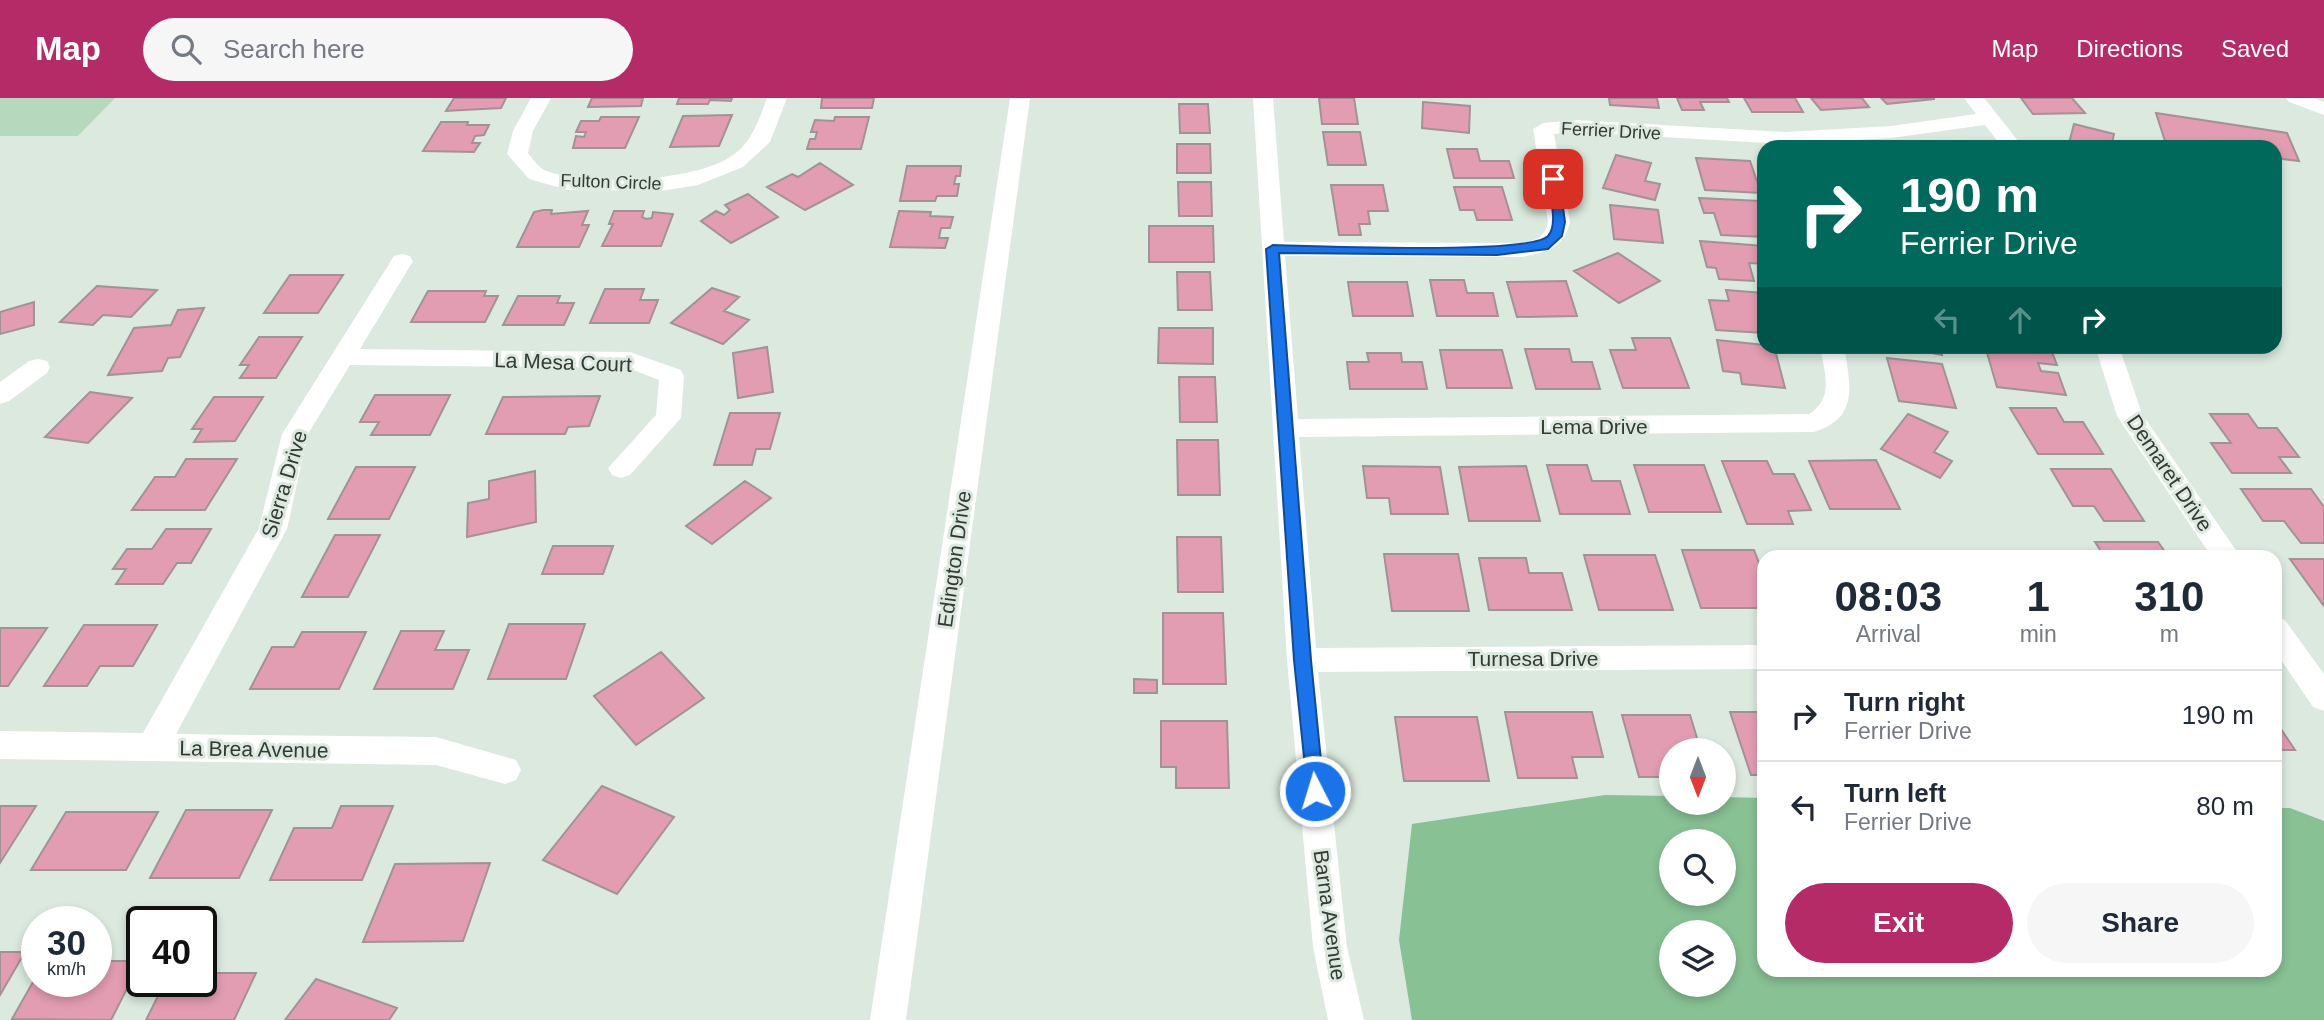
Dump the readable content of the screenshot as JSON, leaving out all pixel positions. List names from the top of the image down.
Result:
{
  "streets": {
    "street": [
      "Ferrier Drive",
      "Fulton Circle",
      "La Mesa Court",
      "Lema Drive",
      "Demaret Drive",
      "Sierra Drive",
      "Edington Drive",
      "Turnesa Drive",
      "La Brea Avenue",
      "Barna Avenue"
    ]
  },
  "crossings": [
    ["Ferrier Drive", "Barna Avenue"],
    ["La Mesa Court", "Sierra Drive"],
    ["Lema Drive", "Barna Avenue"],
    ["Sierra Drive", "La Brea Avenue"],
    ["Turnesa Drive", "Barna Avenue"]
  ],
  "north": "bottom",
  "page": {
    "header": "Map",
    "search": "Search here",
    "nav": ["Map", "Directions", "Saved"],
    "turn": ["190 m", "Ferrier Drive"],
    "eta": [
      "08:03",
      "Arrival",
      "1",
      "min",
      "310",
      "m"
    ],
    "list": [
      {
        "name": "Turn right",
        "note": "Ferrier Drive",
        "value": "190 m"
      },
      {
        "name": "Turn left",
        "note": "Ferrier Drive",
        "value": "80 m"
      }
    ],
    "buttons": ["Exit", "Share"],
    "speed": "30 km/h",
    "limit": "40"
  }
}
